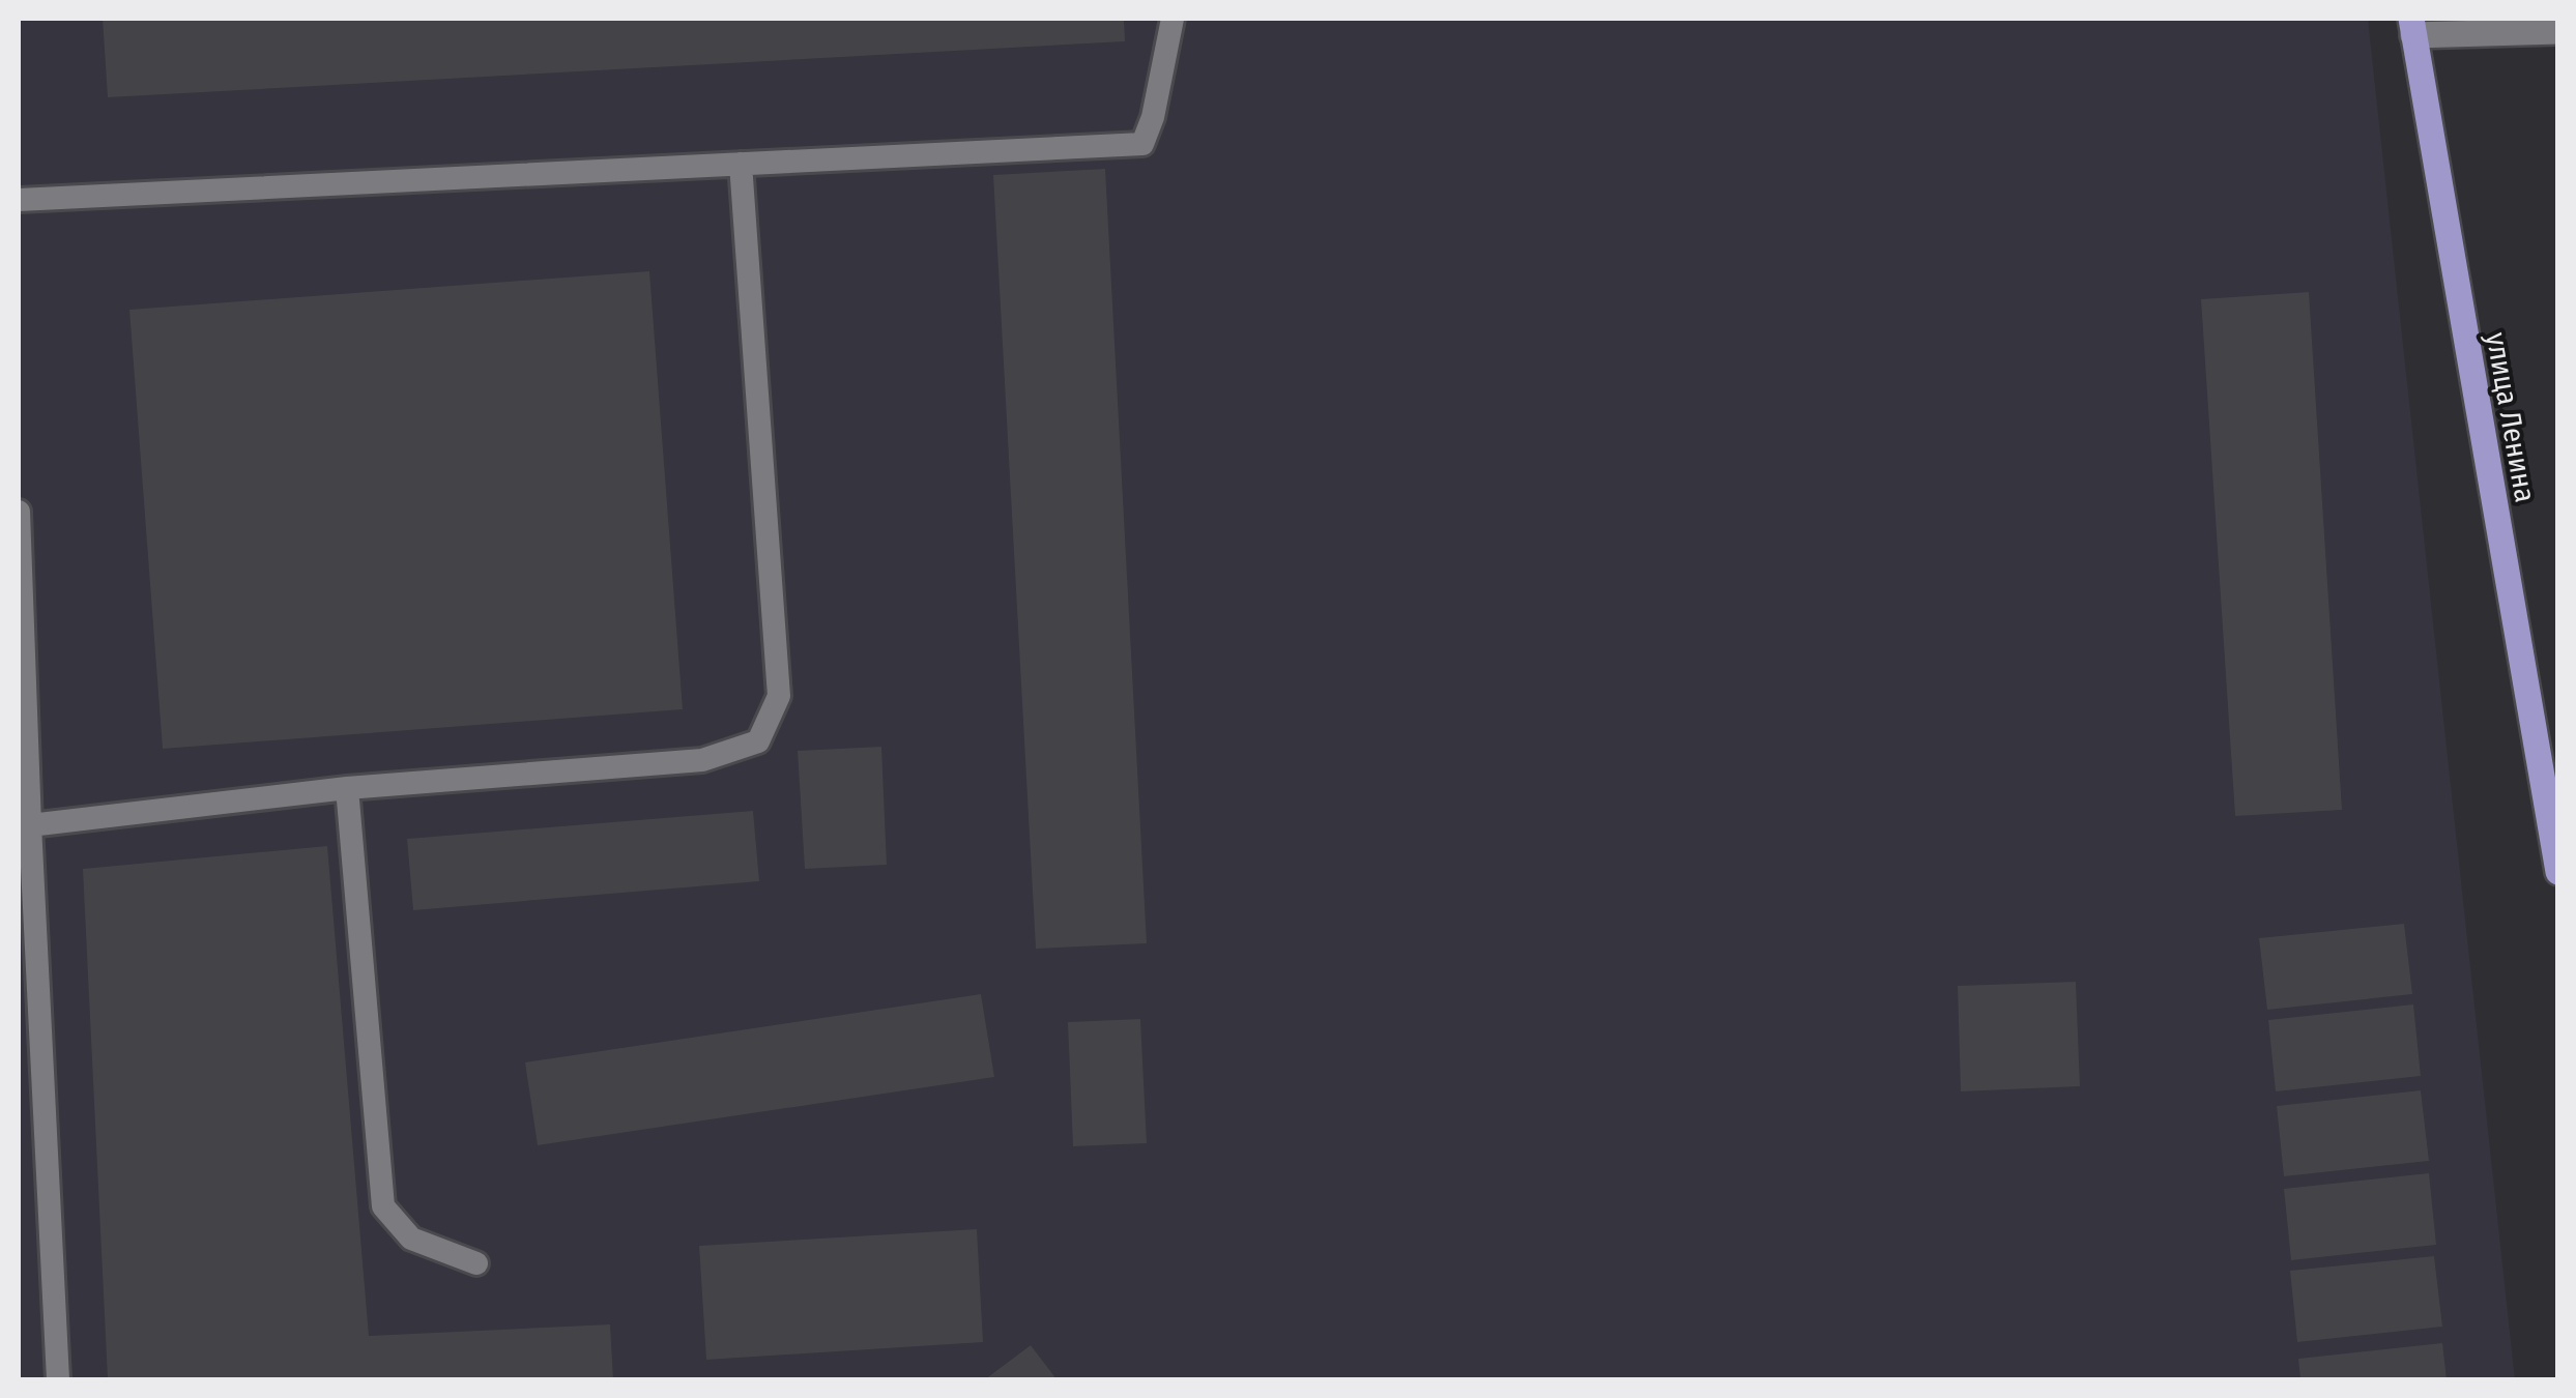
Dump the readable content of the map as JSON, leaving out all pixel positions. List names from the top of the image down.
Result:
{
  "streets": {
    "main road": ["улица Ленина"]
  }
}
